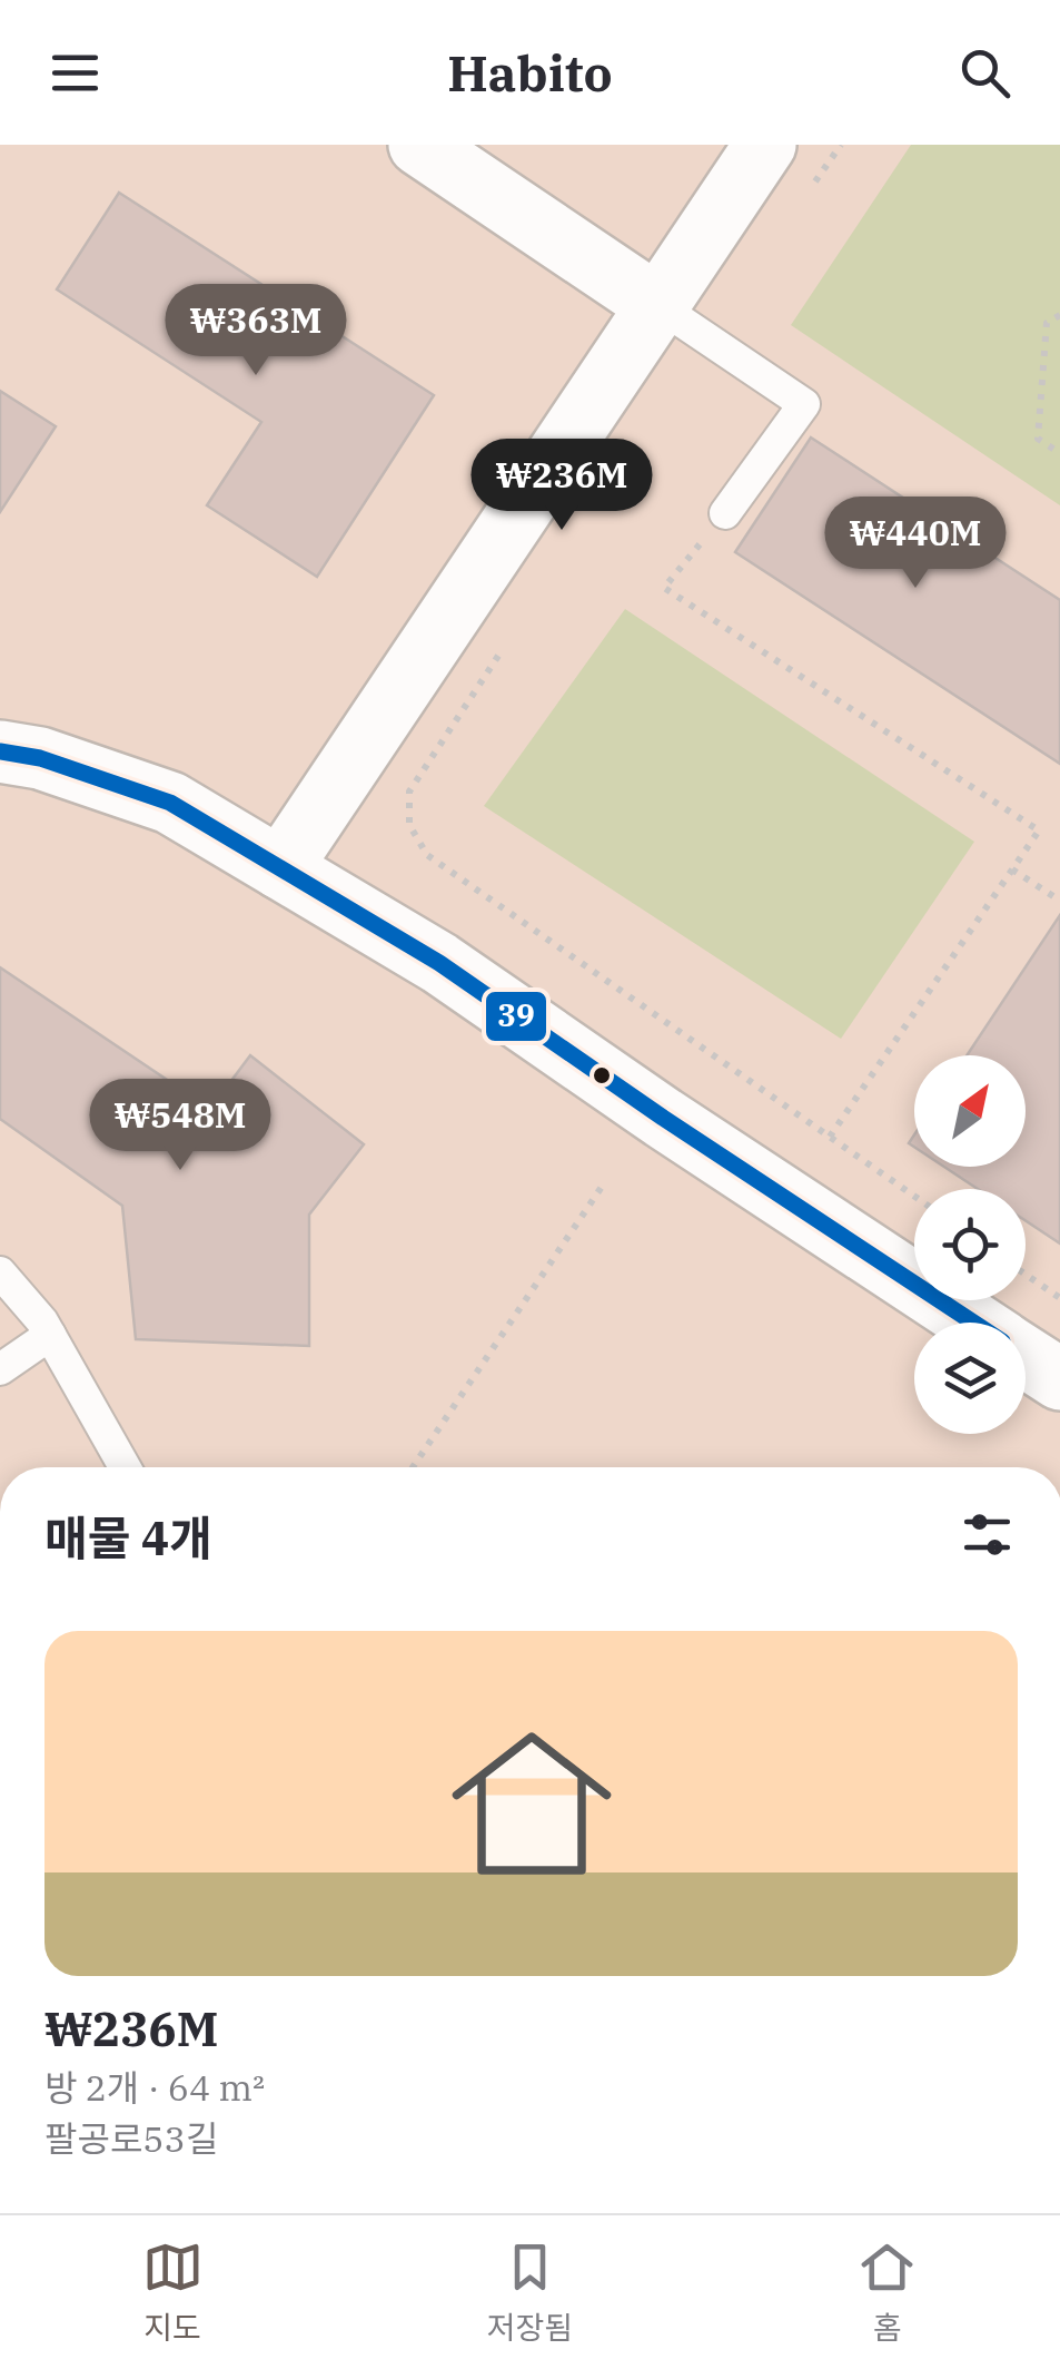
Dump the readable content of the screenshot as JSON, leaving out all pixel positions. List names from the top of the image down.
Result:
{
  "lines": ["transit line 39"],
  "north": "top right",
  "page": {
    "header": "Habito",
    "price": [
      "₩363M",
      "₩236M",
      "₩440M",
      "₩548M"
    ],
    "heading": "매물 4개",
    "list": [
      {
        "name": "₩236M",
        "note": "방 2개 · 64 m² · 팔공로53길"
      }
    ],
    "tabs": ["지도", "저장됨", "홈"]
  }
}
